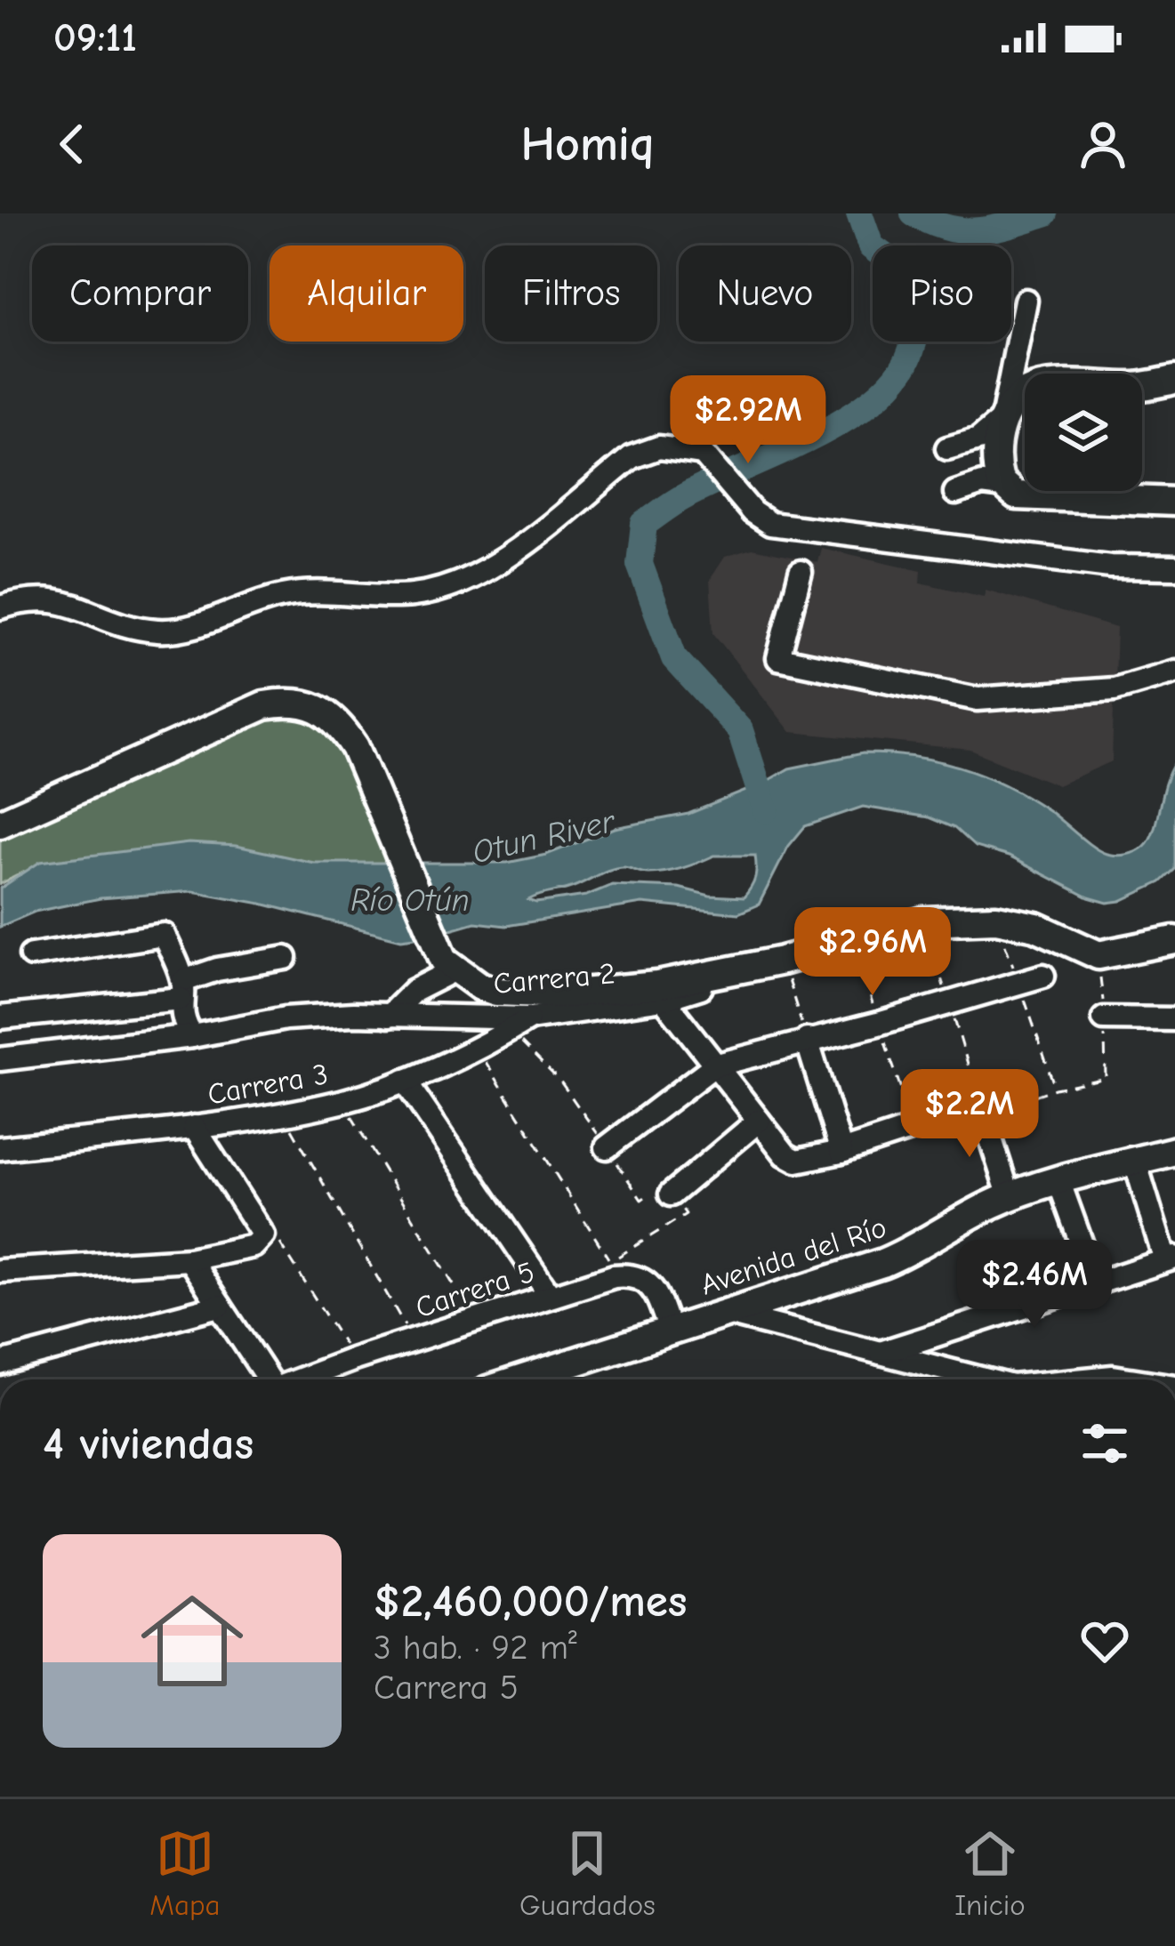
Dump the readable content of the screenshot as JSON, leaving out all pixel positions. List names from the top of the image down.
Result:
{
  "streets": {
    "main road": ["Carrera 2", "Avenida del Río"],
    "street": ["Carrera 3", "Carrera 5"]
  },
  "crossings": [
    ["Carrera 2", "Carrera 3"],
    ["Avenida del Río", "Carrera 5"]
  ],
  "water": ["Otun River", "Río Otún"],
  "page": {
    "status": "09:11",
    "header": "Homiq",
    "chip": [
      "Comprar",
      "Alquilar",
      "Filtros",
      "Nuevo",
      "Piso"
    ],
    "price": [
      "$2.92M",
      "$2.96M",
      "$2.2M",
      "$2.46M"
    ],
    "heading": "4 viviendas",
    "list": [
      {
        "name": "$2,460,000/mes",
        "note": "3 hab. · 92 m² · Carrera 5"
      }
    ],
    "tabs": ["Mapa", "Guardados", "Inicio"]
  }
}
